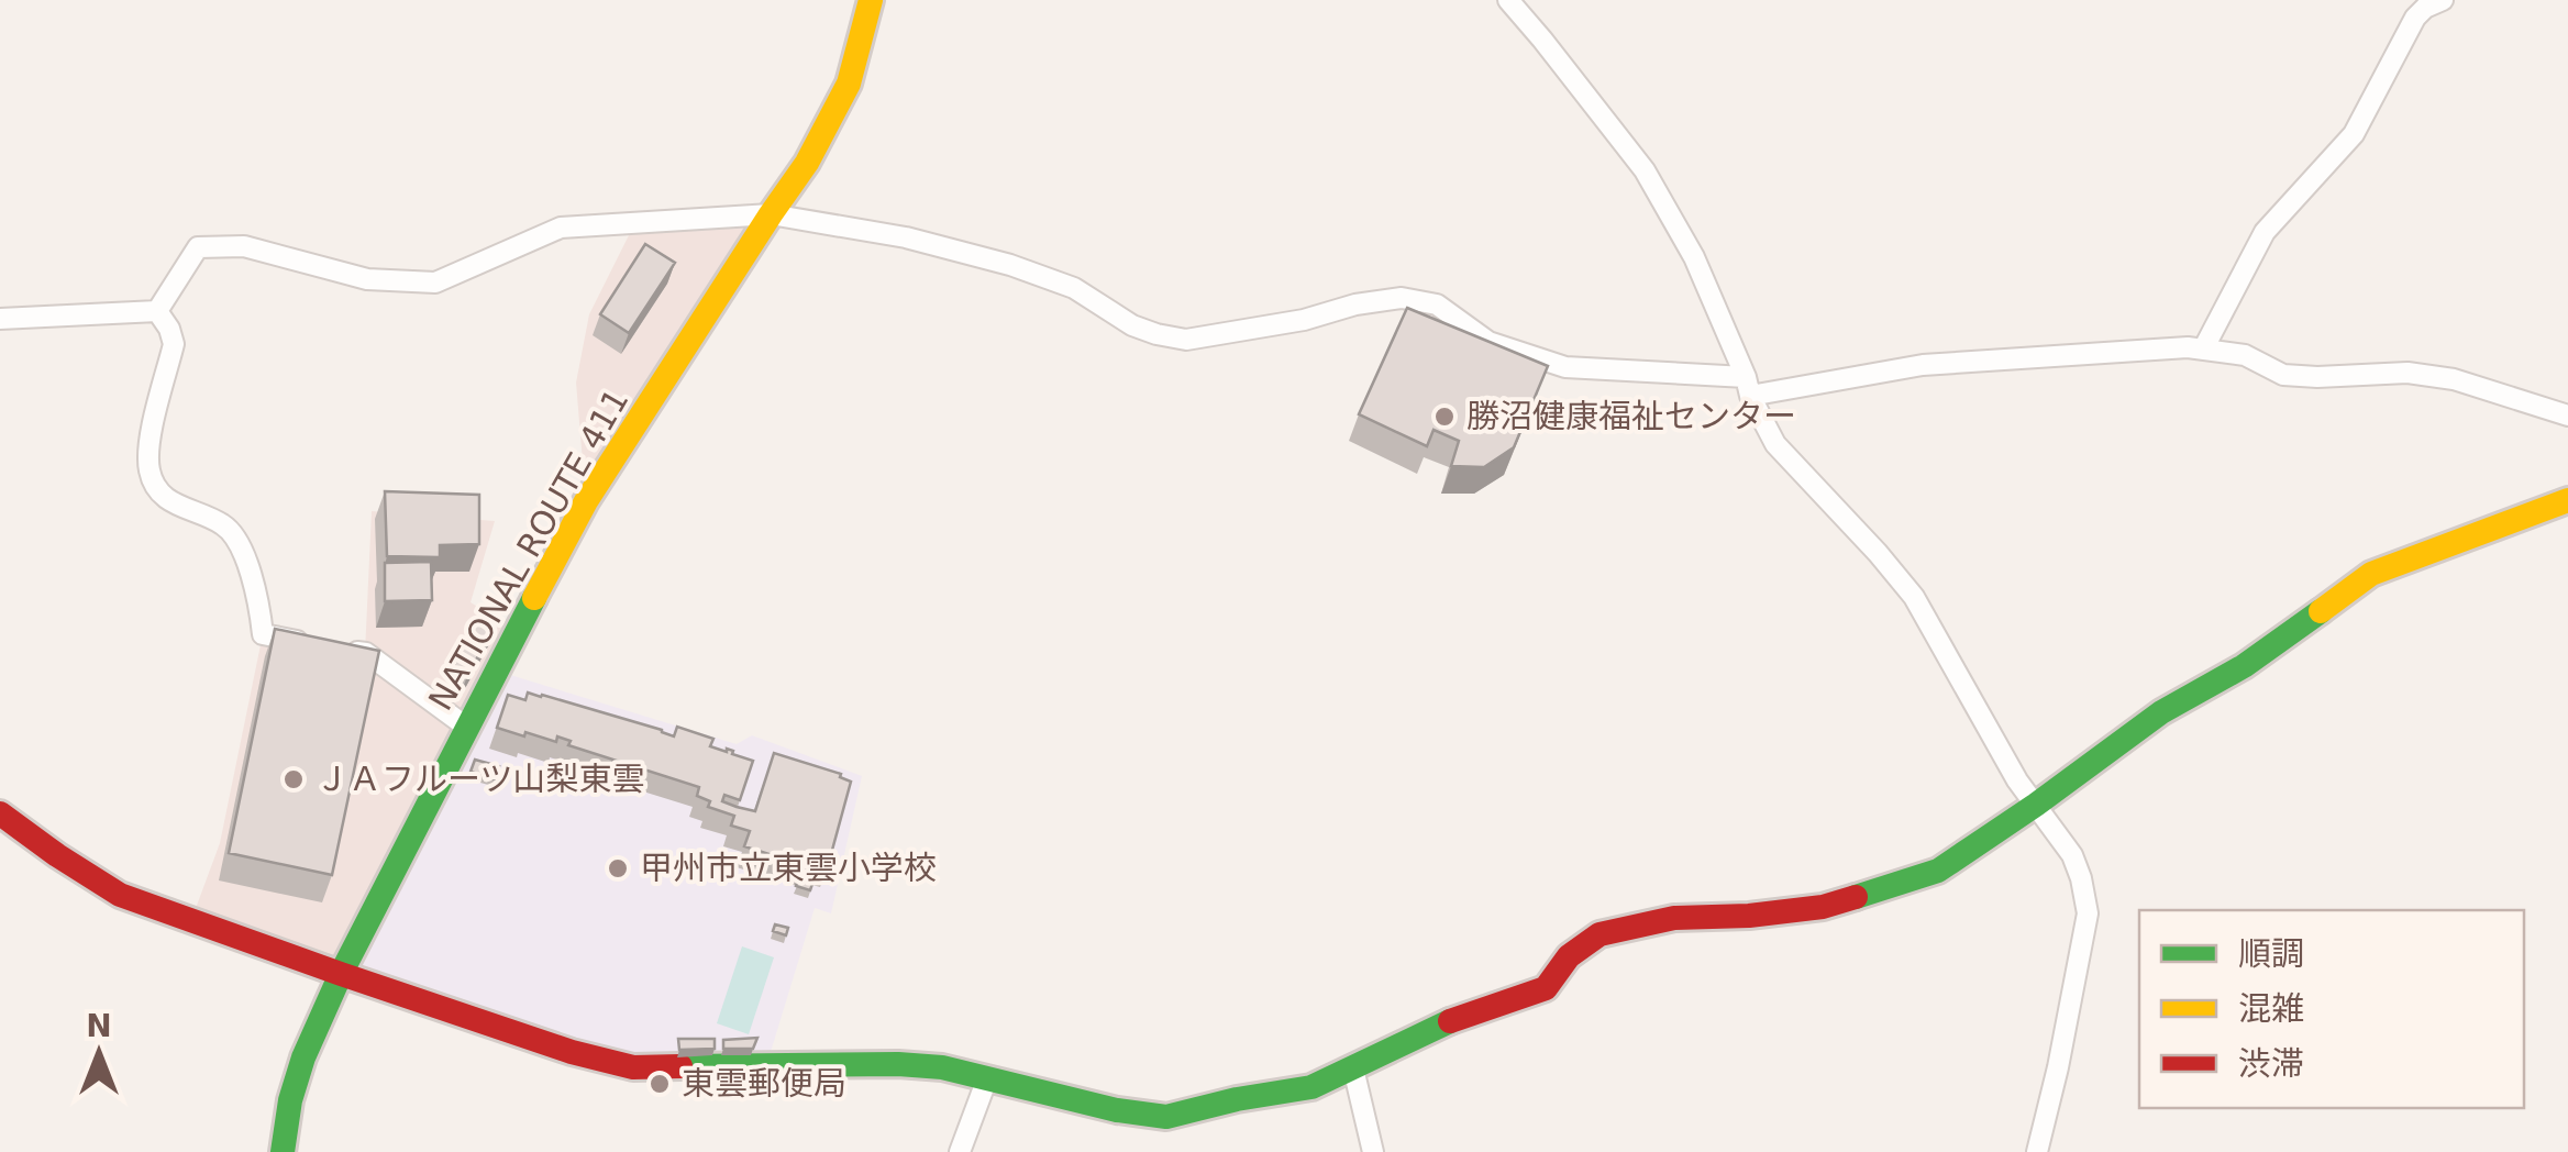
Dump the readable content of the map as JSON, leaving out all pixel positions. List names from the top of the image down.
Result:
{
  "streets": {
    "main road": ["NATIONAL ROUTE 411"]
  },
  "places": [
    "勝沼健康福祉センター",
    "ＪＡフルーツ山梨東雲",
    "甲州市立東雲小学校",
    "東雲郵便局"
  ],
  "legend": ["順調", "混雑", "渋滞"],
  "north": "top"
}
